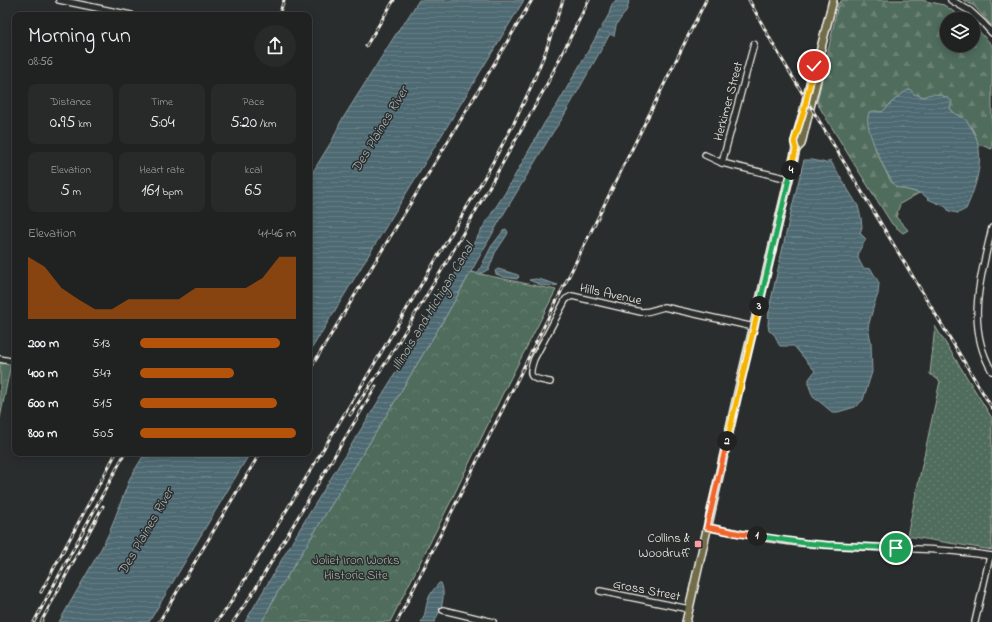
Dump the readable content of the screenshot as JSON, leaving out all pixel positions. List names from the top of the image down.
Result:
{
  "streets": {
    "street": ["Herkimer Street", "Hills Avenue", "Gross Street"]
  },
  "water": ["Des Plaines River", "Illinois and Michigan Canal"],
  "parks": ["Joliet Iron Works Historic Site"],
  "places": {
    "transit": ["Collins & Woodruff"]
  },
  "page": {
    "heading": ["Morning run", "08:56"],
    "stats": [
      ["Distance", "0.95 km"],
      ["Time", "5:04"],
      ["Pace", "5:20 /km"],
      ["Elevation", "5 m"],
      ["Heart rate", "161 bpm"],
      ["kcal", "65"]
    ],
    "pins": [
      "4",
      "3",
      "2",
      "1"
    ],
    "chart": ["Elevation", "41–46 m"],
    "list": [
      {
        "name": "200 m",
        "note": "5:13"
      },
      {
        "name": "400 m",
        "note": "5:47"
      },
      {
        "name": "600 m",
        "note": "5:15"
      },
      {
        "name": "800 m",
        "note": "5:05"
      }
    ]
  }
}
